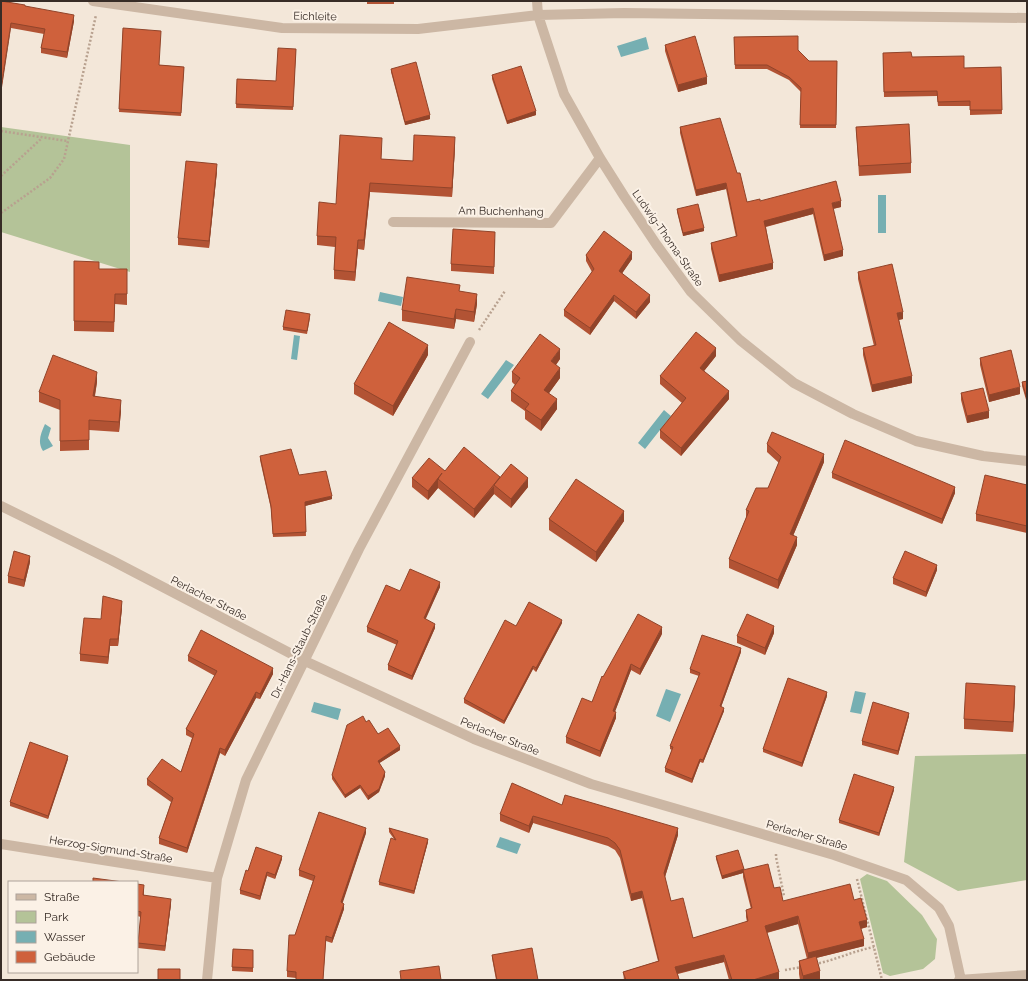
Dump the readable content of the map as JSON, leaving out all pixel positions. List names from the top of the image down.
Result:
{
  "streets": {
    "street": [
      "Eichleite",
      "Am Buchenhang",
      "Ludwig-Thoma-Straße",
      "Perlacher Straße",
      "Dr.-Hans-Staub-Straße",
      "Herzog-Sigmund-Straße"
    ]
  },
  "crossings": [
    ["Eichleite", "Ludwig-Thoma-Straße"],
    ["Am Buchenhang", "Ludwig-Thoma-Straße"],
    ["Perlacher Straße", "Dr.-Hans-Staub-Straße"],
    ["Dr.-Hans-Staub-Straße", "Herzog-Sigmund-Straße"]
  ],
  "legend": [
    "Straße",
    "Park",
    "Wasser",
    "Gebäude"
  ]
}
